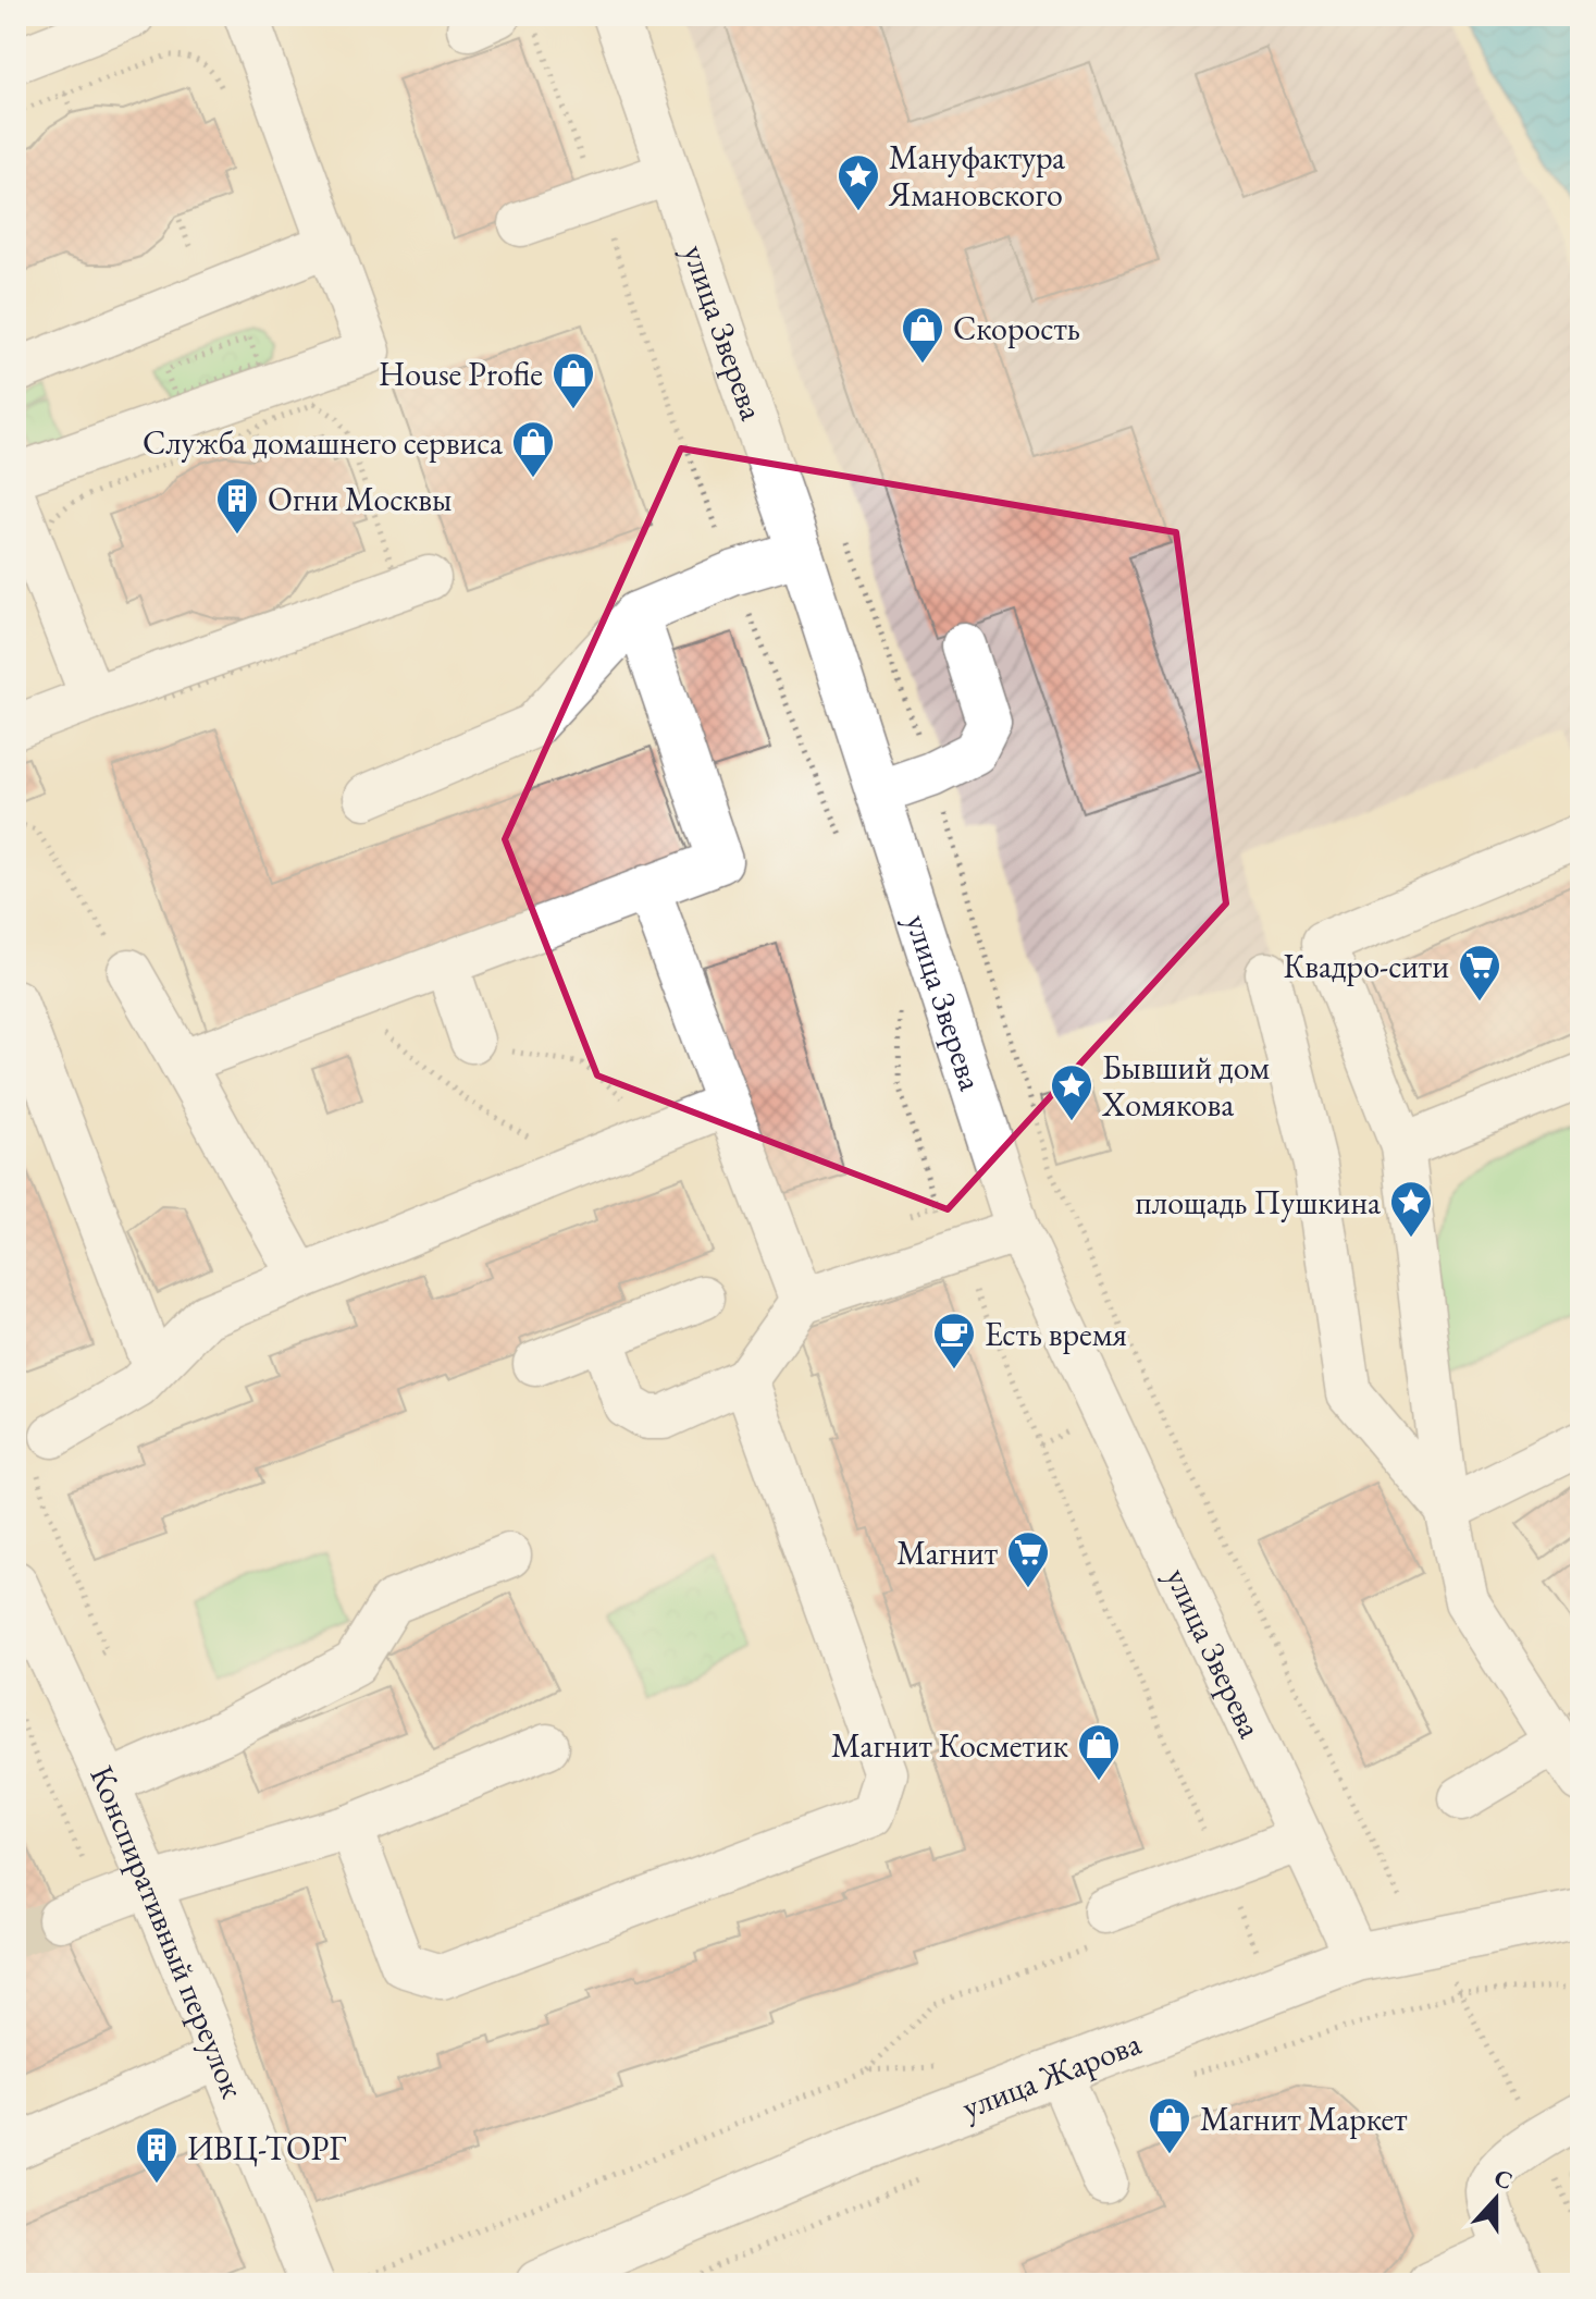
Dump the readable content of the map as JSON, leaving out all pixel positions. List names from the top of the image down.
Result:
{
  "streets": {
    "main road": ["улица Жарова"],
    "street": ["улица Зверева", "Конспиративный переулок"]
  },
  "crossings": [
    ["улица Зверева", "улица Жарова"]
  ],
  "places": {
    "place": ["Мануфактура Ямановского", "Бывший дом Хомякова", "площадь Пушкина"],
    "shop": [
      "Скорость",
      "House Profie",
      "Служба домашнего сервиса",
      "Магнит Косметик",
      "Магнит Маркет"
    ],
    "building": ["Огни Москвы", "ИВЦ-ТОРГ"],
    "supermarket": ["Квадро-сити", "Магнит"],
    "cafe": ["Есть время"]
  },
  "north": "top"
}
